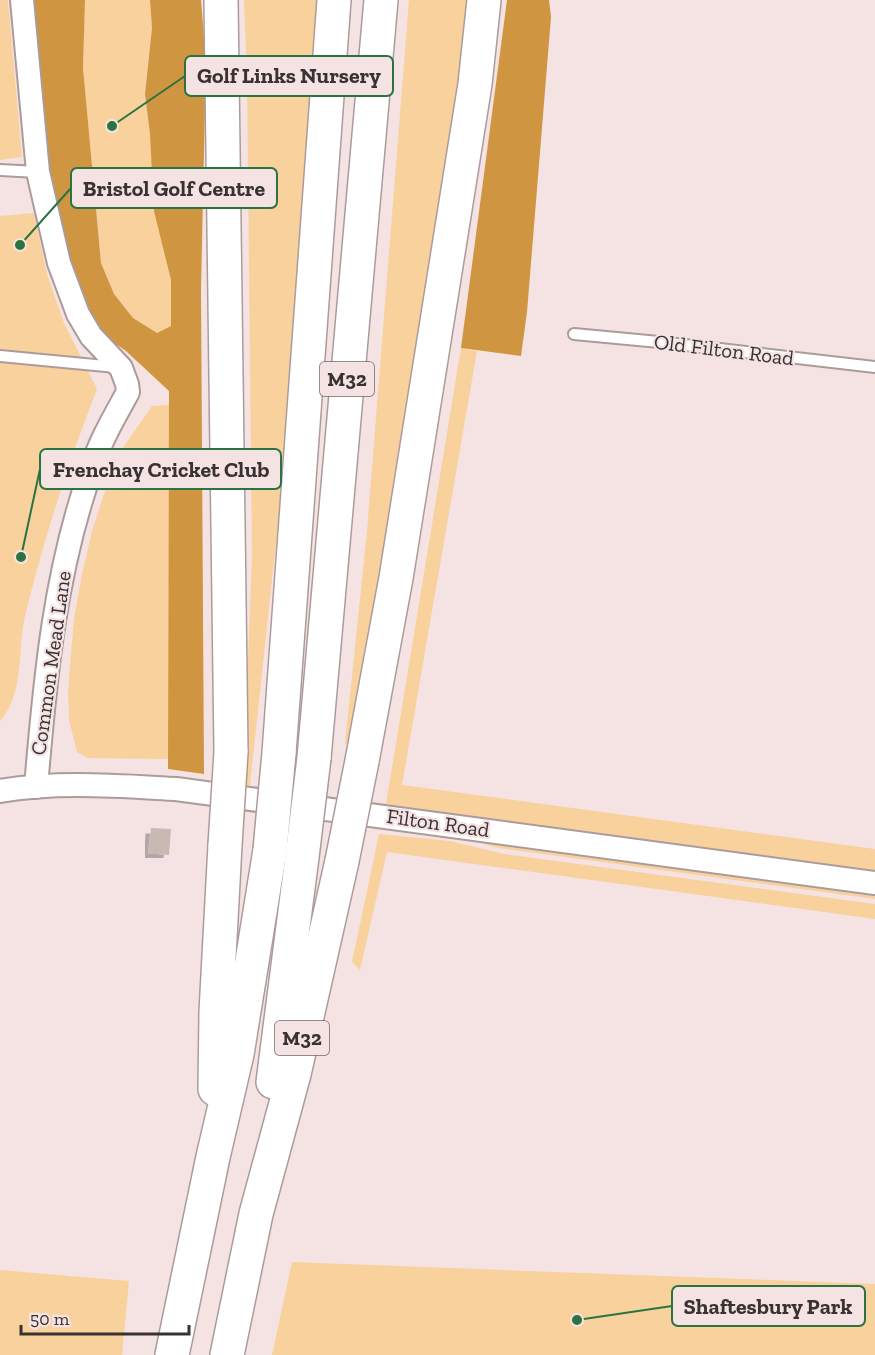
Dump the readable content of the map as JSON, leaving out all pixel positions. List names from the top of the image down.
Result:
{
  "streets": {
    "highway": ["M32"],
    "street": ["Common Mead Lane", "Filton Road"],
    "lane": ["Old Filton Road"]
  },
  "crossings": [
    ["Common Mead Lane", "Filton Road"]
  ],
  "places": [
    "Golf Links Nursery",
    "Bristol Golf Centre",
    "Frenchay Cricket Club",
    "Shaftesbury Park"
  ],
  "scale_bar": "50 m"
}
